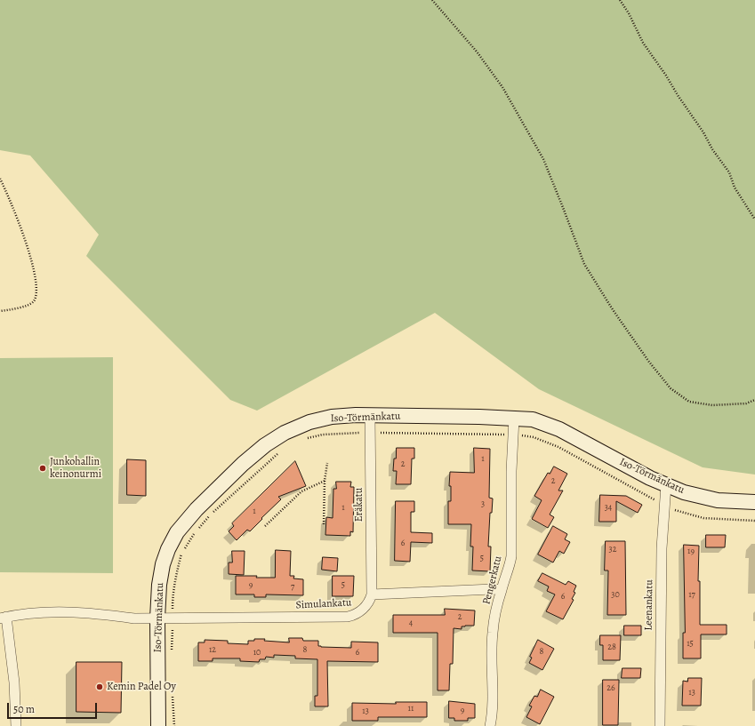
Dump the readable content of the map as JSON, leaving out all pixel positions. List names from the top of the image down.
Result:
{
  "streets": {
    "street": [
      "Iso-Törmänkatu",
      "Eräkatu",
      "Pengerkatu",
      "Simulankatu",
      "Leenankatu"
    ]
  },
  "crossings": [
    ["Iso-Törmänkatu", "Eräkatu"],
    ["Iso-Törmänkatu", "Pengerkatu"],
    ["Iso-Törmänkatu", "Simulankatu"],
    ["Iso-Törmänkatu", "Leenankatu"],
    ["Eräkatu", "Simulankatu"]
  ],
  "places": ["Junkohallin keinonurmi", "Kemin Padel Oy"],
  "house_numbers": [
    "1",
    "2",
    "2",
    "3",
    "1",
    "34",
    "1",
    "6",
    "32",
    "19",
    "5",
    "9",
    "5",
    "7",
    "30",
    "17",
    "6",
    "2",
    "4",
    "15",
    "28",
    "12",
    "8",
    "8",
    "10",
    "6",
    "26",
    "13",
    "11",
    "9",
    "13"
  ],
  "scale_bar": "50 m"
}
